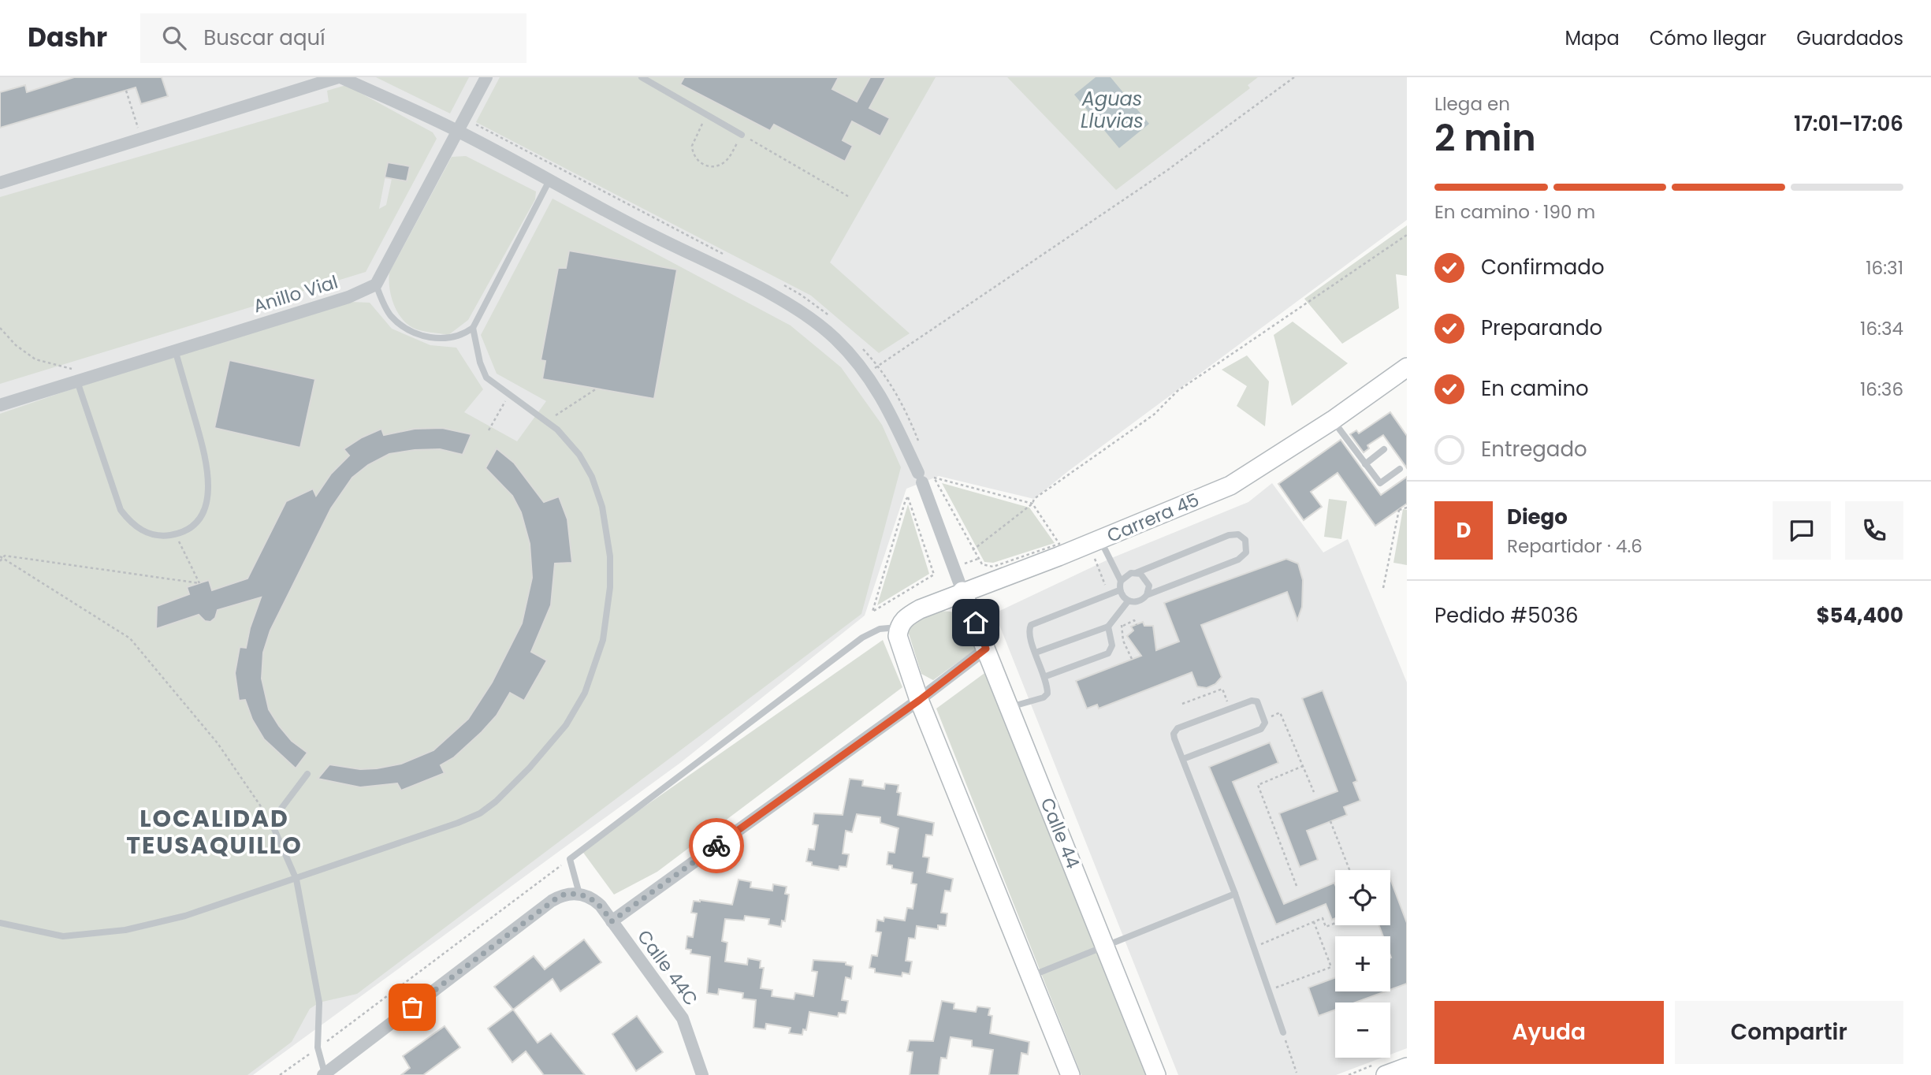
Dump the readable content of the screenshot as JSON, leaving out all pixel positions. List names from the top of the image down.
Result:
{
  "streets": {
    "street": [
      "Anillo Vial",
      "Carrera 45",
      "Calle 44",
      "Calle 44C"
    ]
  },
  "crossings": [
    ["Carrera 45", "Calle 44"]
  ],
  "districts": ["LOCALIDAD TEUSAQUILLO"],
  "water": ["Aguas Lluvias"],
  "page": {
    "header": "Dashr",
    "search": "Buscar aquí",
    "nav": ["Mapa", "Cómo llegar", "Guardados"],
    "heading": ["2 min", "Llega en", "17:01–17:06"],
    "panel": [
      "Diego",
      "Repartidor · 4.6",
      "Pedido #5036",
      "$54,400"
    ],
    "bar": "En camino · 190 m",
    "list": [
      ["Confirmado", "16:31"],
      ["Preparando", "16:34"],
      ["En camino", "16:36"],
      "Entregado"
    ],
    "round": "D",
    "map_buttons": ["+", "−"],
    "buttons": ["Ayuda", "Compartir"]
  }
}
